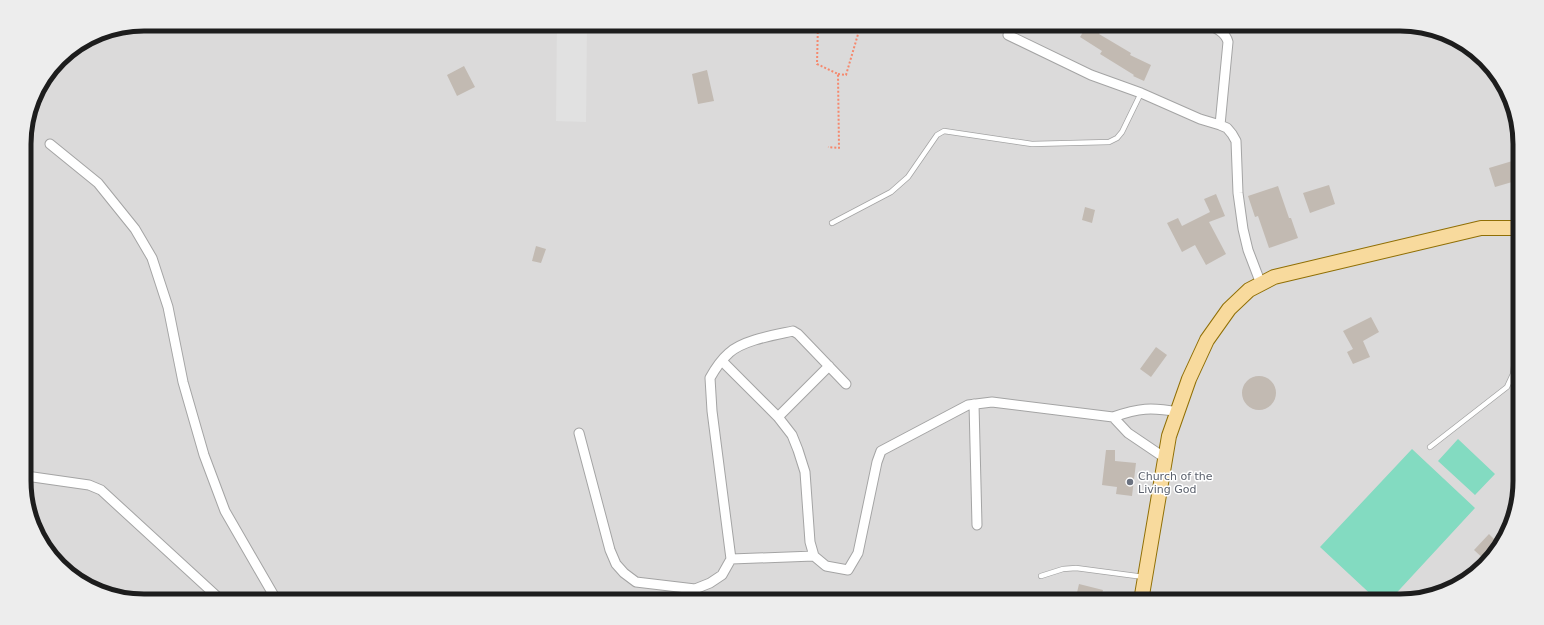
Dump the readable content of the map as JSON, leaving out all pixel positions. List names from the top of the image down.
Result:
{
  "places": ["Church of the Living God"]
}
